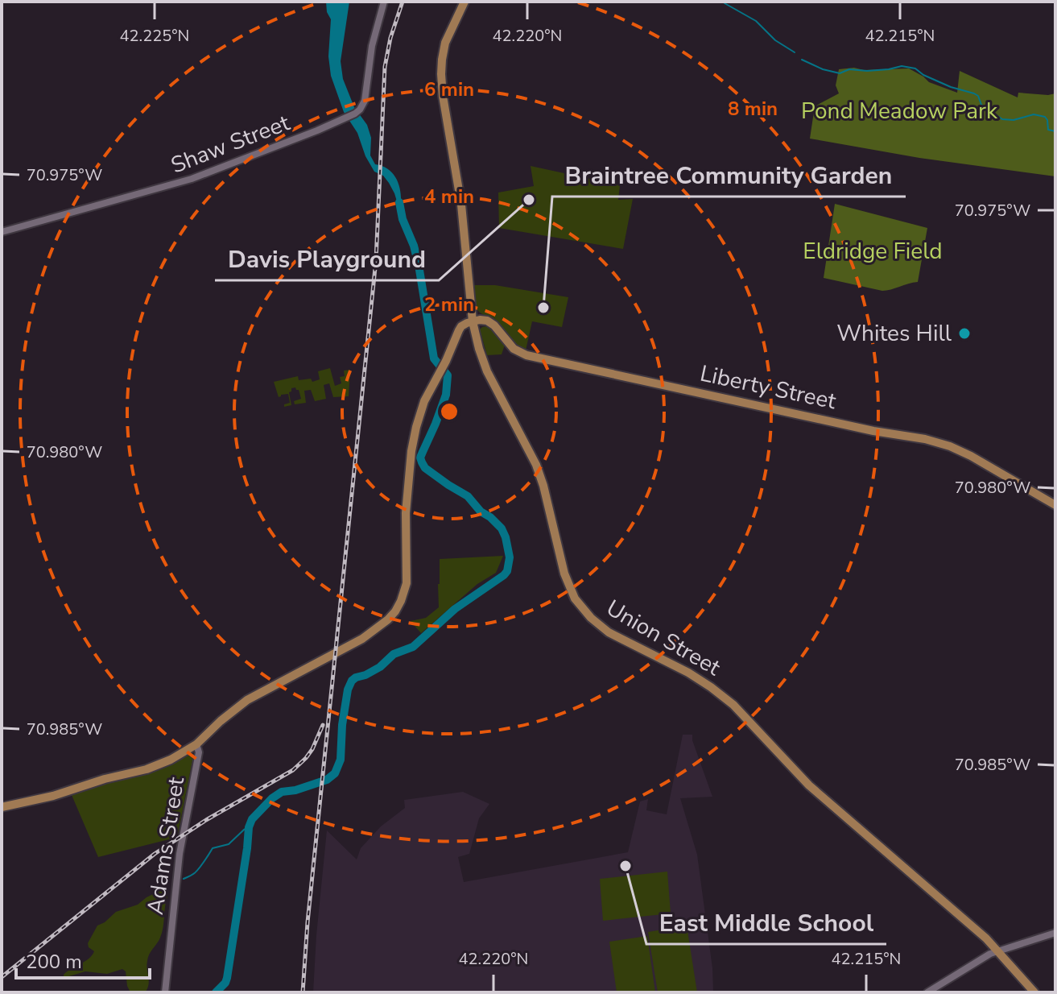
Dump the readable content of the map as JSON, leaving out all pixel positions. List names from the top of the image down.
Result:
{
  "streets": {
    "main road": ["Liberty Street", "Union Street"],
    "street": ["Shaw Street", "Adams Street"]
  },
  "crossings": [
    ["Liberty Street", "Union Street"]
  ],
  "parks": ["Pond Meadow Park", "Eldridge Field"],
  "places": [
    "Davis Playground",
    "Braintree Community Garden",
    "Whites Hill",
    "East Middle School"
  ],
  "scale_bar": "200 m",
  "coordinates": [
    "42.225°N",
    "42.220°N",
    "42.215°N",
    "70.975°W",
    "70.980°W",
    "70.985°W"
  ],
  "rings": [
    "6 min",
    "8 min",
    "4 min",
    "2 min"
  ]
}
